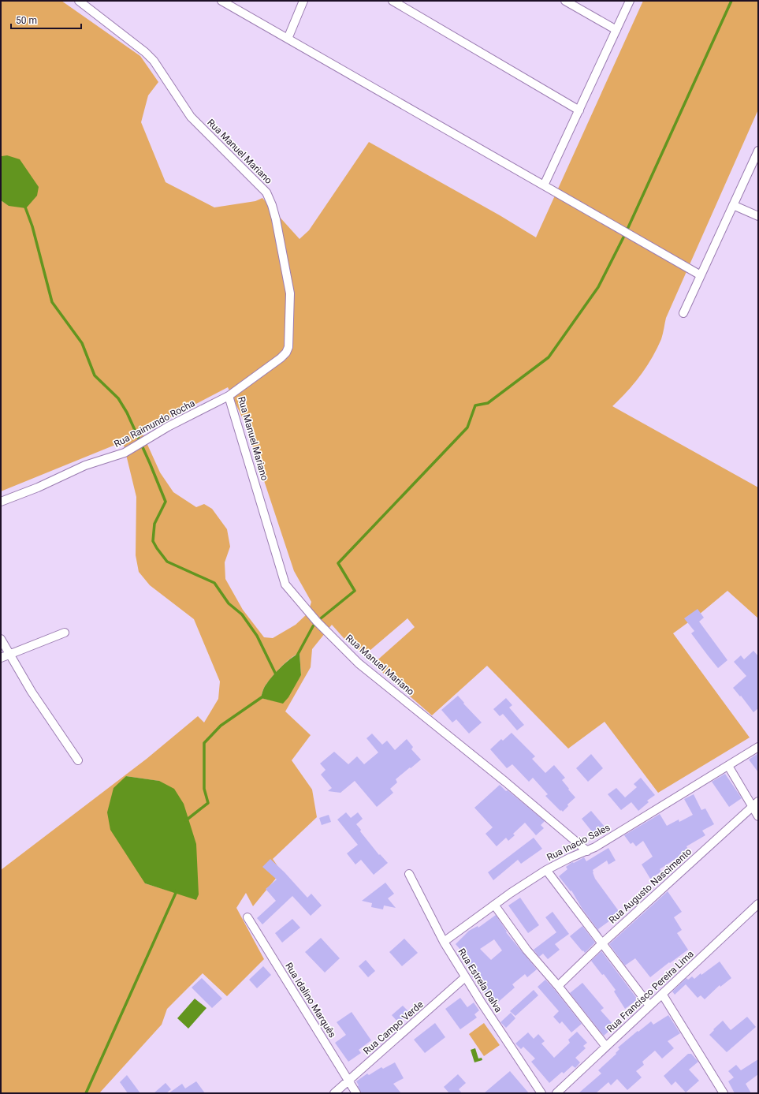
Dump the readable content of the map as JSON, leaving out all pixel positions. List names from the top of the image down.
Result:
{
  "streets": {
    "street": [
      "Rua Manuel Mariano",
      "Rua Raimundo Rocha",
      "Rua Inacio Sales",
      "Rua Augusto Nascimento",
      "Rua Estrela Dalva",
      "Rua Francisco Pereira Lima",
      "Rua Idalino Marquês",
      "Rua Campo Verde"
    ]
  },
  "crossings": [
    ["Rua Manuel Mariano", "Rua Raimundo Rocha"],
    ["Rua Manuel Mariano", "Rua Inacio Sales"],
    ["Rua Inacio Sales", "Rua Estrela Dalva"],
    ["Rua Estrela Dalva", "Rua Campo Verde"],
    ["Rua Idalino Marquês", "Rua Campo Verde"]
  ],
  "scale_bar": "50 m"
}
